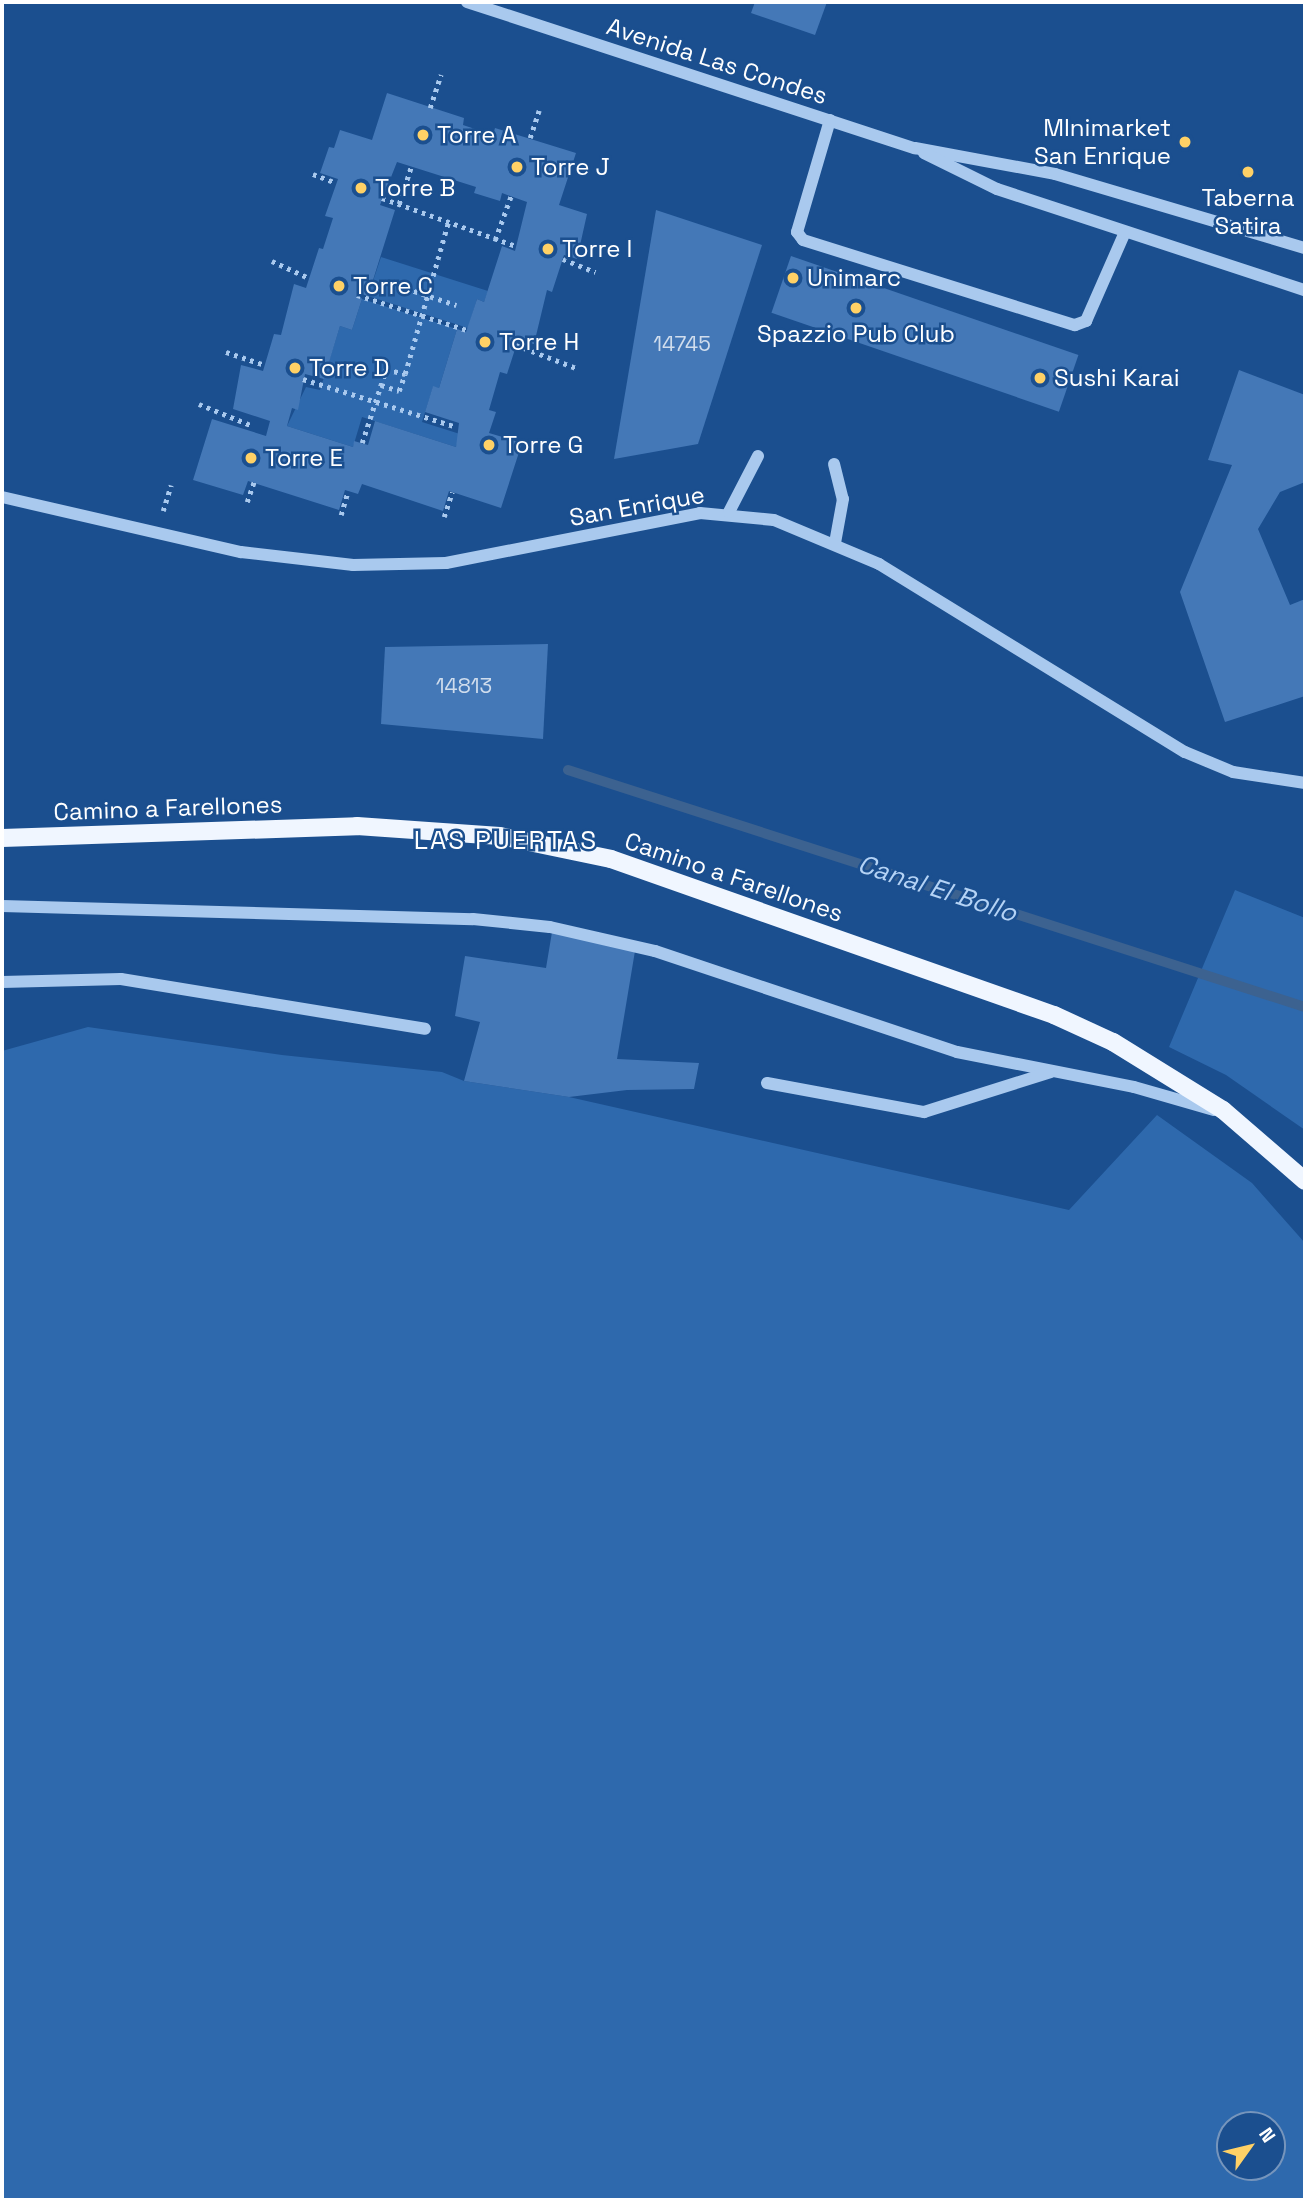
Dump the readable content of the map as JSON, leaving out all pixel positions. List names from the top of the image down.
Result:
{
  "streets": {
    "main road": ["Camino a Farellones"],
    "street": ["Avenida Las Condes", "San Enrique"]
  },
  "districts": ["LAS PUERTAS"],
  "water": ["Canal El Bollo"],
  "places": [
    "Torre A",
    "MInimarket San Enrique",
    "Torre J",
    "Taberna Satira",
    "Torre B",
    "Torre I",
    "Unimarc",
    "Torre C",
    "Spazzio Pub Club",
    "Torre H",
    "Torre D",
    "Sushi Karai",
    "Torre G",
    "Torre E"
  ],
  "house_numbers": ["14745", "14813"],
  "north": "top right"
}
